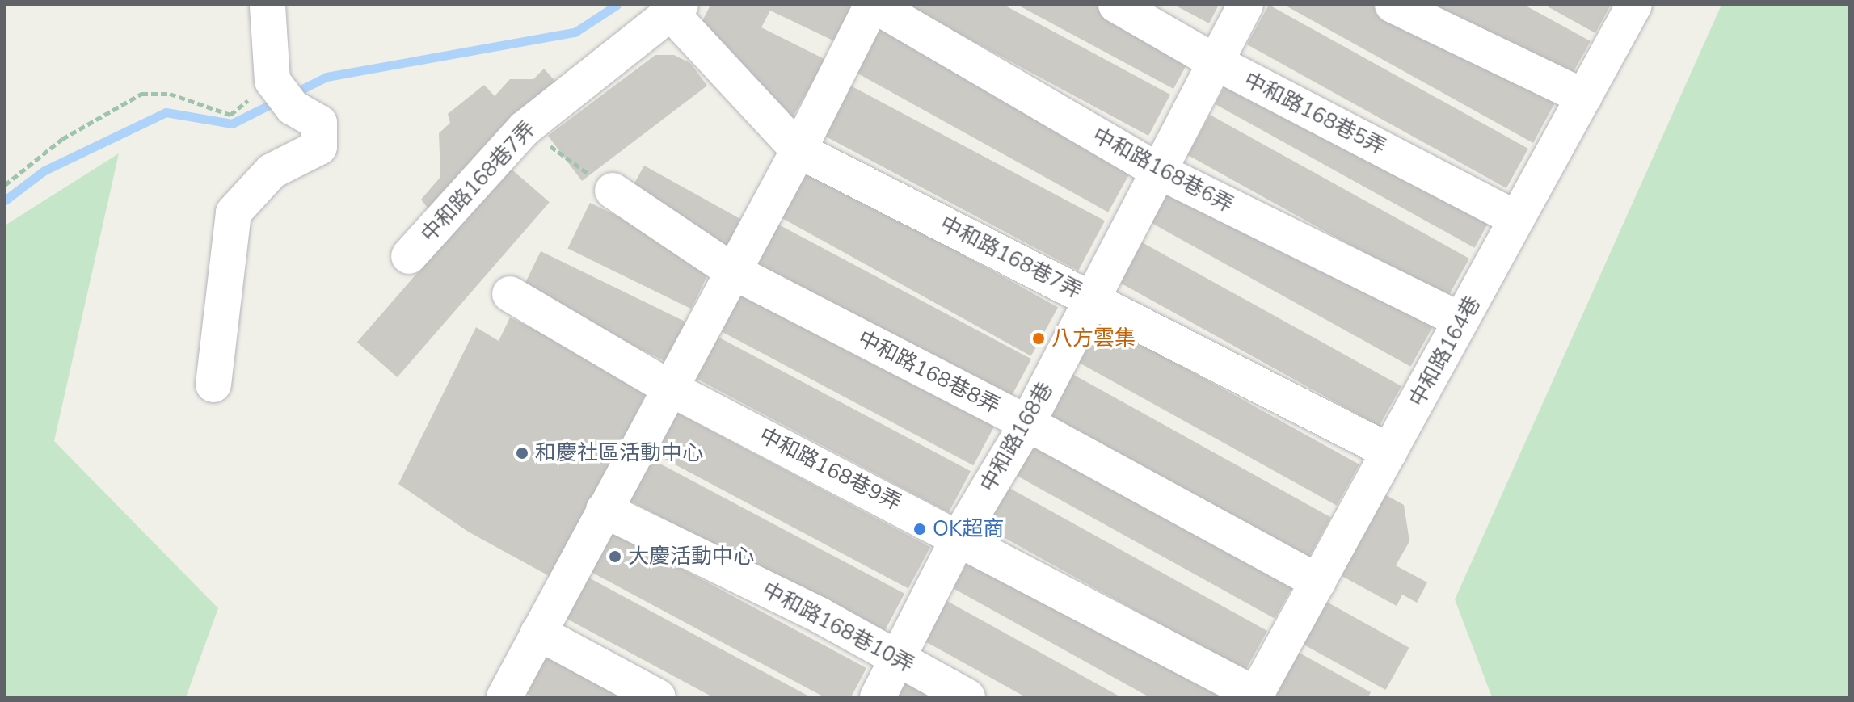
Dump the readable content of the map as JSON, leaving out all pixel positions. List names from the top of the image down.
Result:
{
  "streets": {
    "street": [
      "中和路168巷5弄",
      "中和路168巷6弄",
      "中和路168巷7弄",
      "中和路164巷",
      "中和路168巷8弄",
      "中和路168巷",
      "中和路168巷9弄",
      "中和路168巷10弄"
    ]
  },
  "crossings": [
    ["中和路168巷5弄", "中和路164巷"],
    ["中和路168巷5弄", "中和路168巷"],
    ["中和路168巷6弄", "中和路164巷"],
    ["中和路168巷6弄", "中和路168巷"],
    ["中和路168巷7弄", "中和路164巷"],
    ["中和路168巷7弄", "中和路168巷"],
    ["中和路164巷", "中和路168巷8弄"],
    ["中和路164巷", "中和路168巷9弄"],
    ["中和路168巷8弄", "中和路168巷"],
    ["中和路168巷", "中和路168巷9弄"],
    ["中和路168巷", "中和路168巷10弄"]
  ],
  "places": [
    "八方雲集",
    "和慶社區活動中心",
    "OK超商",
    "大慶活動中心"
  ]
}
